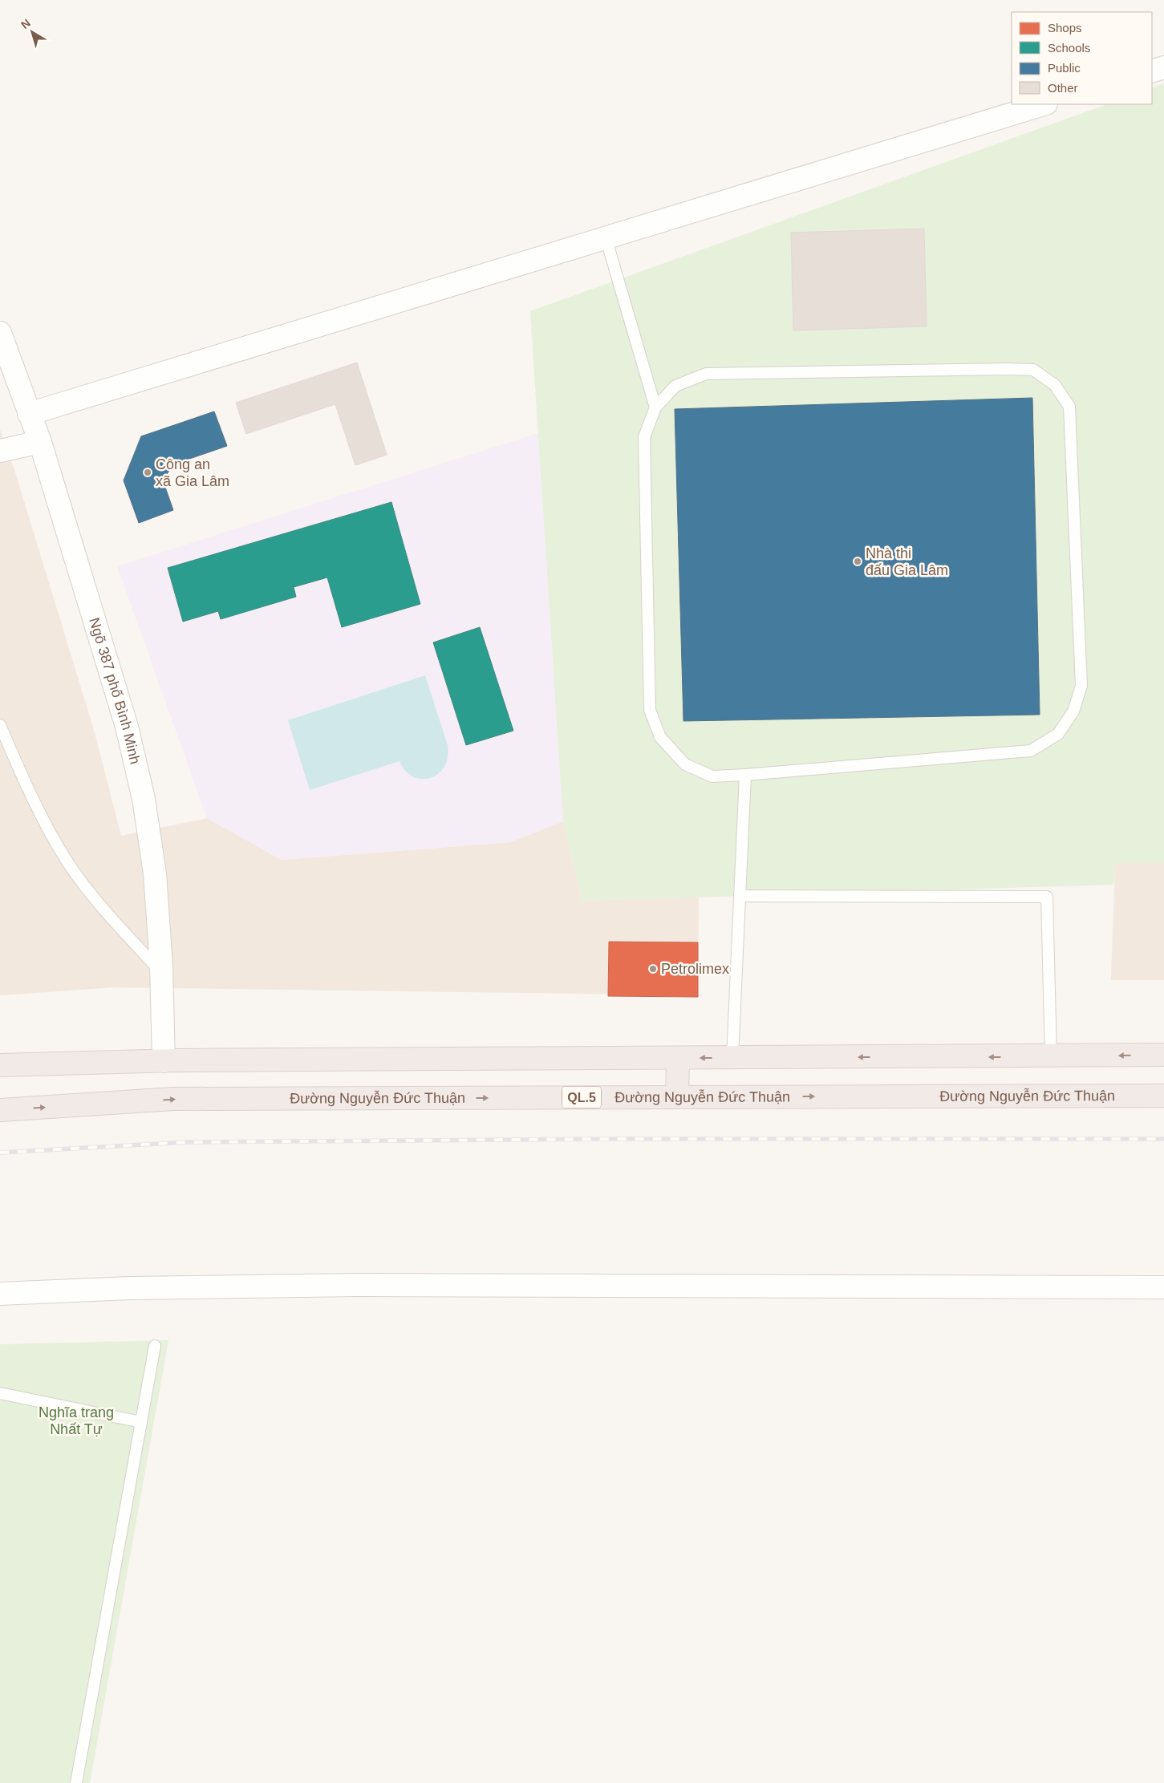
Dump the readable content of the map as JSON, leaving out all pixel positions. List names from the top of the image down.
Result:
{
  "streets": {
    "highway": ["Đường Nguyễn Đức Thuận", "QL.5"],
    "street": ["Ngõ 387 phố Bình Minh"]
  },
  "parks": ["Nghĩa trang Nhất Tự"],
  "places": ["Công an xã Gia Lâm", "Nhà thi đấu Gia Lâm", "Petrolimex"],
  "legend": [
    "Shops",
    "Schools",
    "Public",
    "Other"
  ],
  "north": "top left"
}
